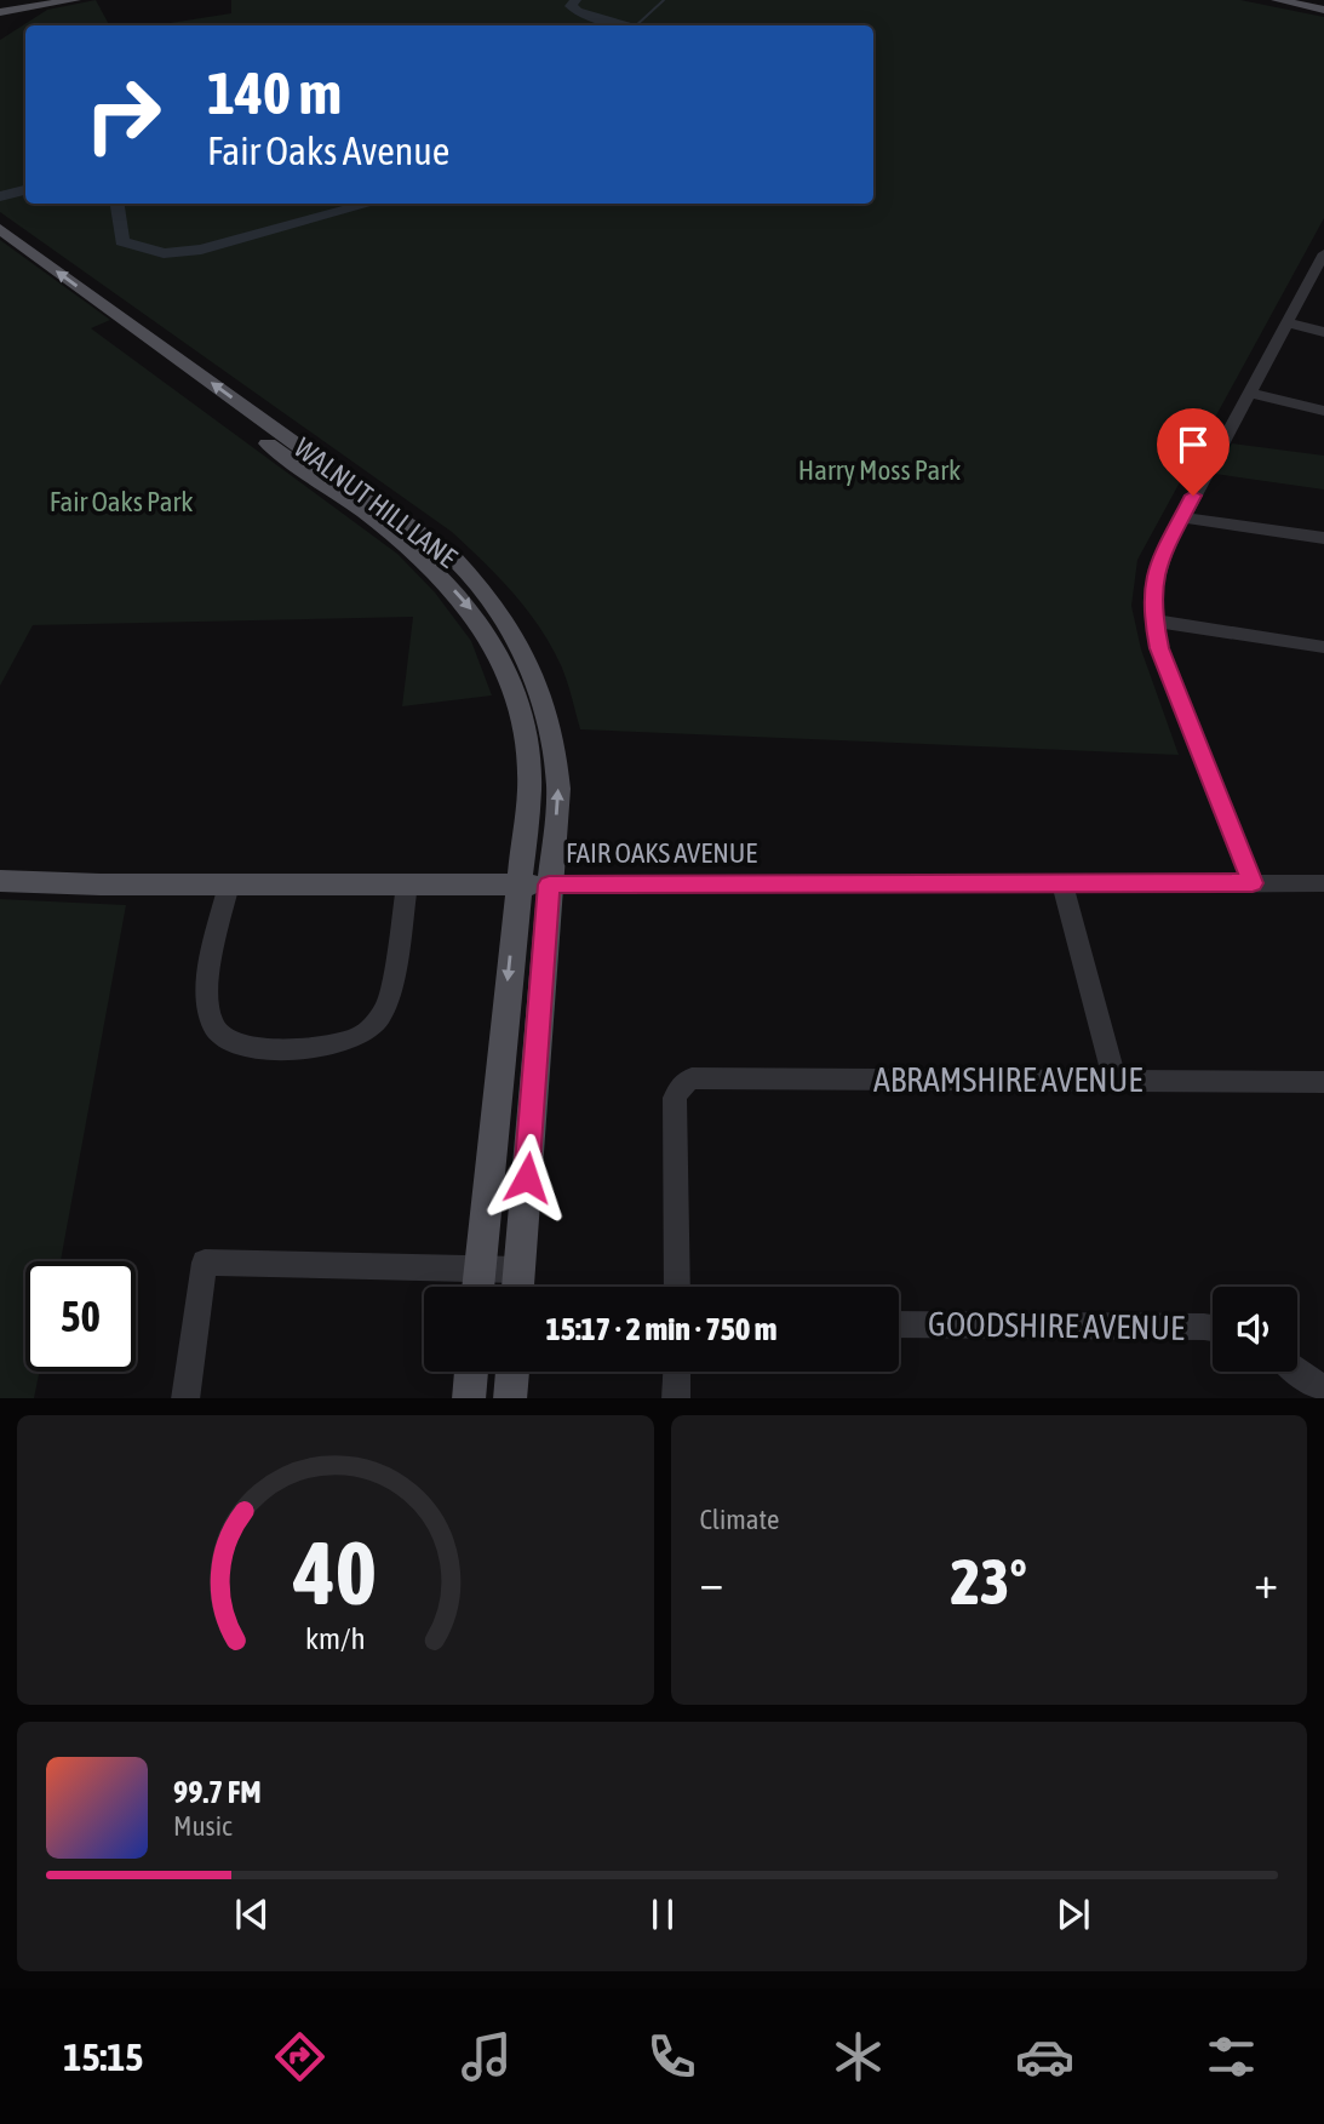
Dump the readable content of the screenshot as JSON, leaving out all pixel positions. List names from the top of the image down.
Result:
{
  "streets": {
    "main road": ["WALNUT HILL LANE", "FAIR OAKS AVENUE"],
    "street": ["ABRAMSHIRE AVENUE", "GOODSHIRE AVENUE"]
  },
  "crossings": [
    ["WALNUT HILL LANE", "FAIR OAKS AVENUE"]
  ],
  "parks": ["Harry Moss Park", "Fair Oaks Park"],
  "page": {
    "turn": ["140 m", "Fair Oaks Avenue"],
    "limit": "50",
    "trip": "15:17 · 2 min · 750 m",
    "tile": "Climate",
    "heat": ["−", "23°", "+"],
    "song": ["99.7 FM", "Music"],
    "tabs": "15:15",
    "gauge": ["40", "km/h"]
  }
}
